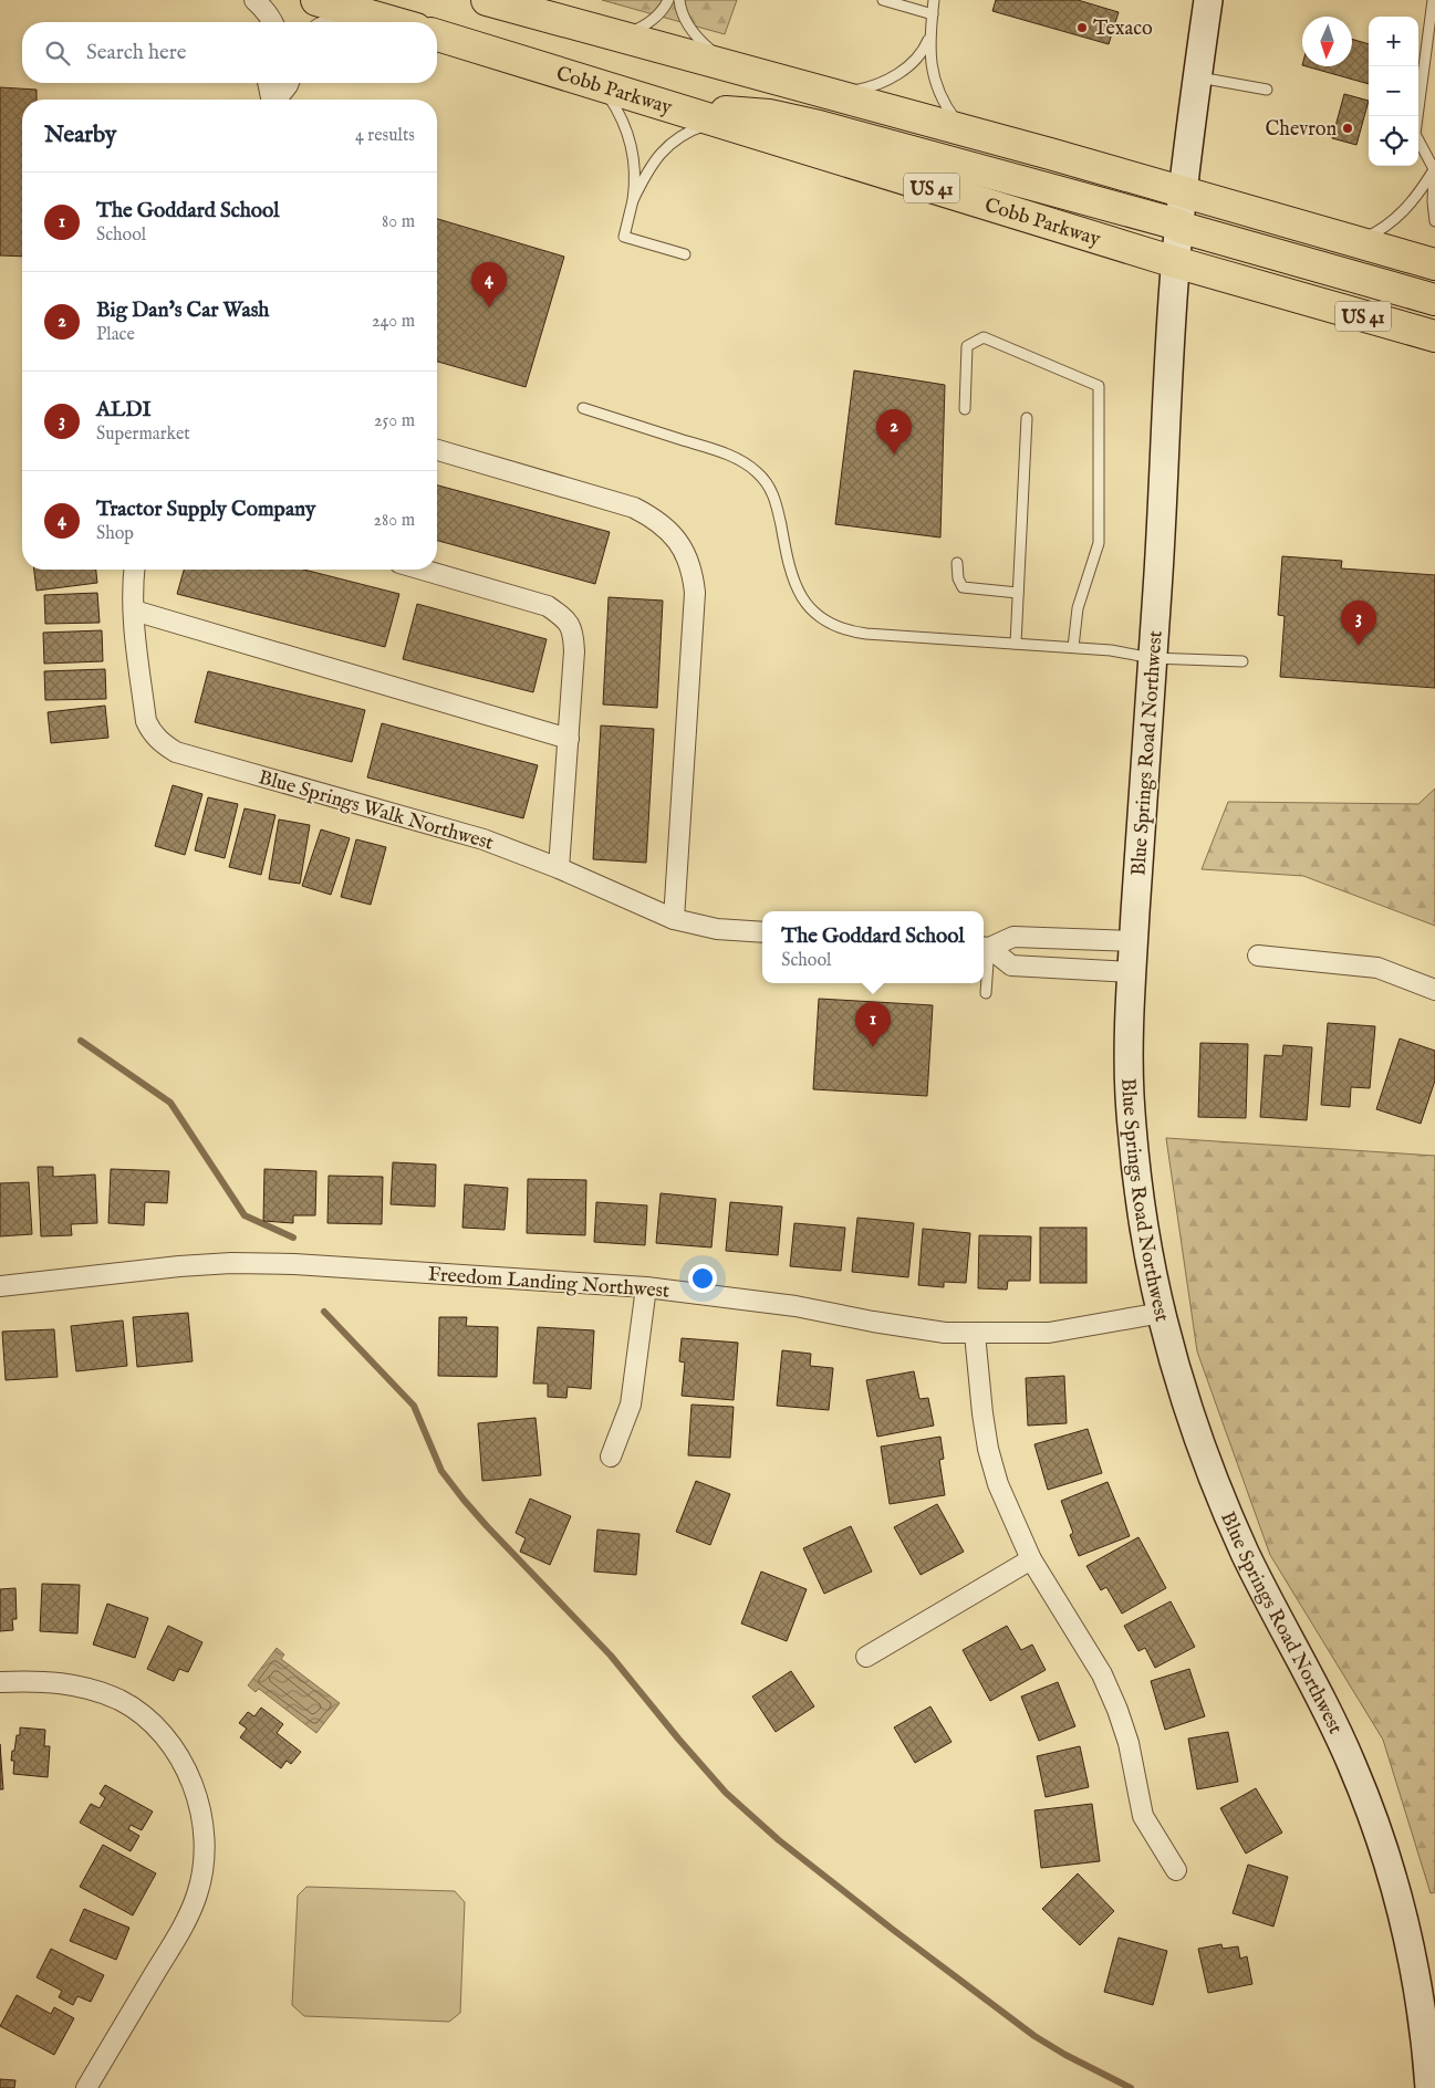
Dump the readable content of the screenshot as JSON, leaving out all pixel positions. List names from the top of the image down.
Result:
{
  "streets": {
    "main road": ["Cobb Parkway", "US 41"],
    "street": ["Blue Springs Road Northwest", "Blue Springs Walk Northwest", "Freedom Landing Northwest"]
  },
  "crossings": [
    ["Cobb Parkway", "Blue Springs Road Northwest"],
    ["Blue Springs Road Northwest", "Freedom Landing Northwest"]
  ],
  "places": ["Texaco", "Chevron"],
  "north": "bottom",
  "page": {
    "map_buttons": ["+", "−"],
    "search": "Search here",
    "heading": ["Nearby", "4 results"],
    "list": [
      {
        "mark": "1",
        "name": "The Goddard School",
        "note": "School",
        "value": "80 m"
      },
      {
        "mark": "2",
        "name": "Big Dan's Car Wash",
        "note": "Place",
        "value": "240 m"
      },
      {
        "mark": "3",
        "name": "ALDI",
        "note": "Supermarket",
        "value": "250 m"
      },
      {
        "mark": "4",
        "name": "Tractor Supply Company",
        "note": "Shop",
        "value": "280 m"
      }
    ],
    "pins": [
      "4",
      "2",
      "3",
      "1"
    ],
    "popup": ["The Goddard School", "School"]
  }
}
